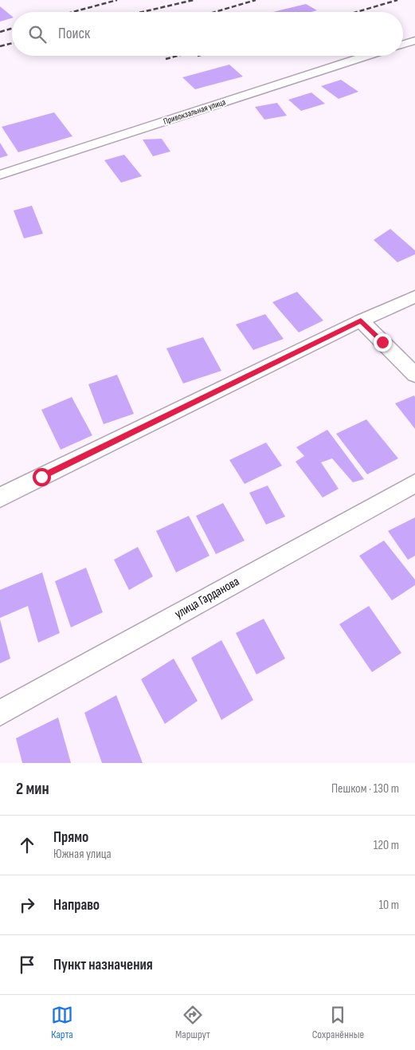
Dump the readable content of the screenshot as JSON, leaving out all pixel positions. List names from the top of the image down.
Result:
{
  "streets": {
    "street": ["Привокзальная улица", "улица Гарданова"]
  },
  "page": {
    "search": "Поиск",
    "heading": ["2 мин", "Пешком · 130 m"],
    "list": [
      ["Прямо", "Южная улица", "120 m"],
      ["Направо", "10 m"],
      "Пункт назначения"
    ],
    "nav": ["Карта", "Маршрут", "Сохранённые"]
  }
}
